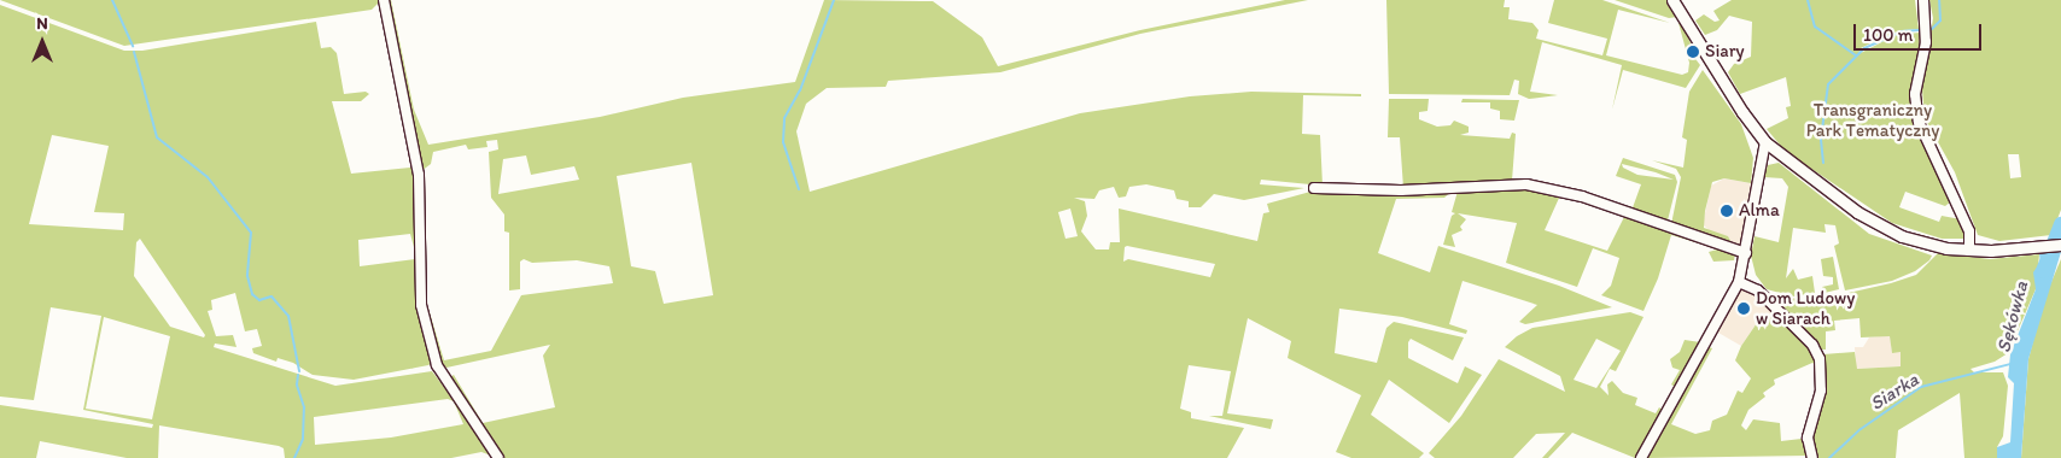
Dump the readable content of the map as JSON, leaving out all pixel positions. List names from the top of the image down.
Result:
{
  "water": ["Sękówka", "Siarka"],
  "parks": ["Transgraniczny Park Tematyczny"],
  "places": ["Siary", "Alma", "Dom Ludowy w Siarach"],
  "scale_bar": "100 m",
  "north": "top"
}
